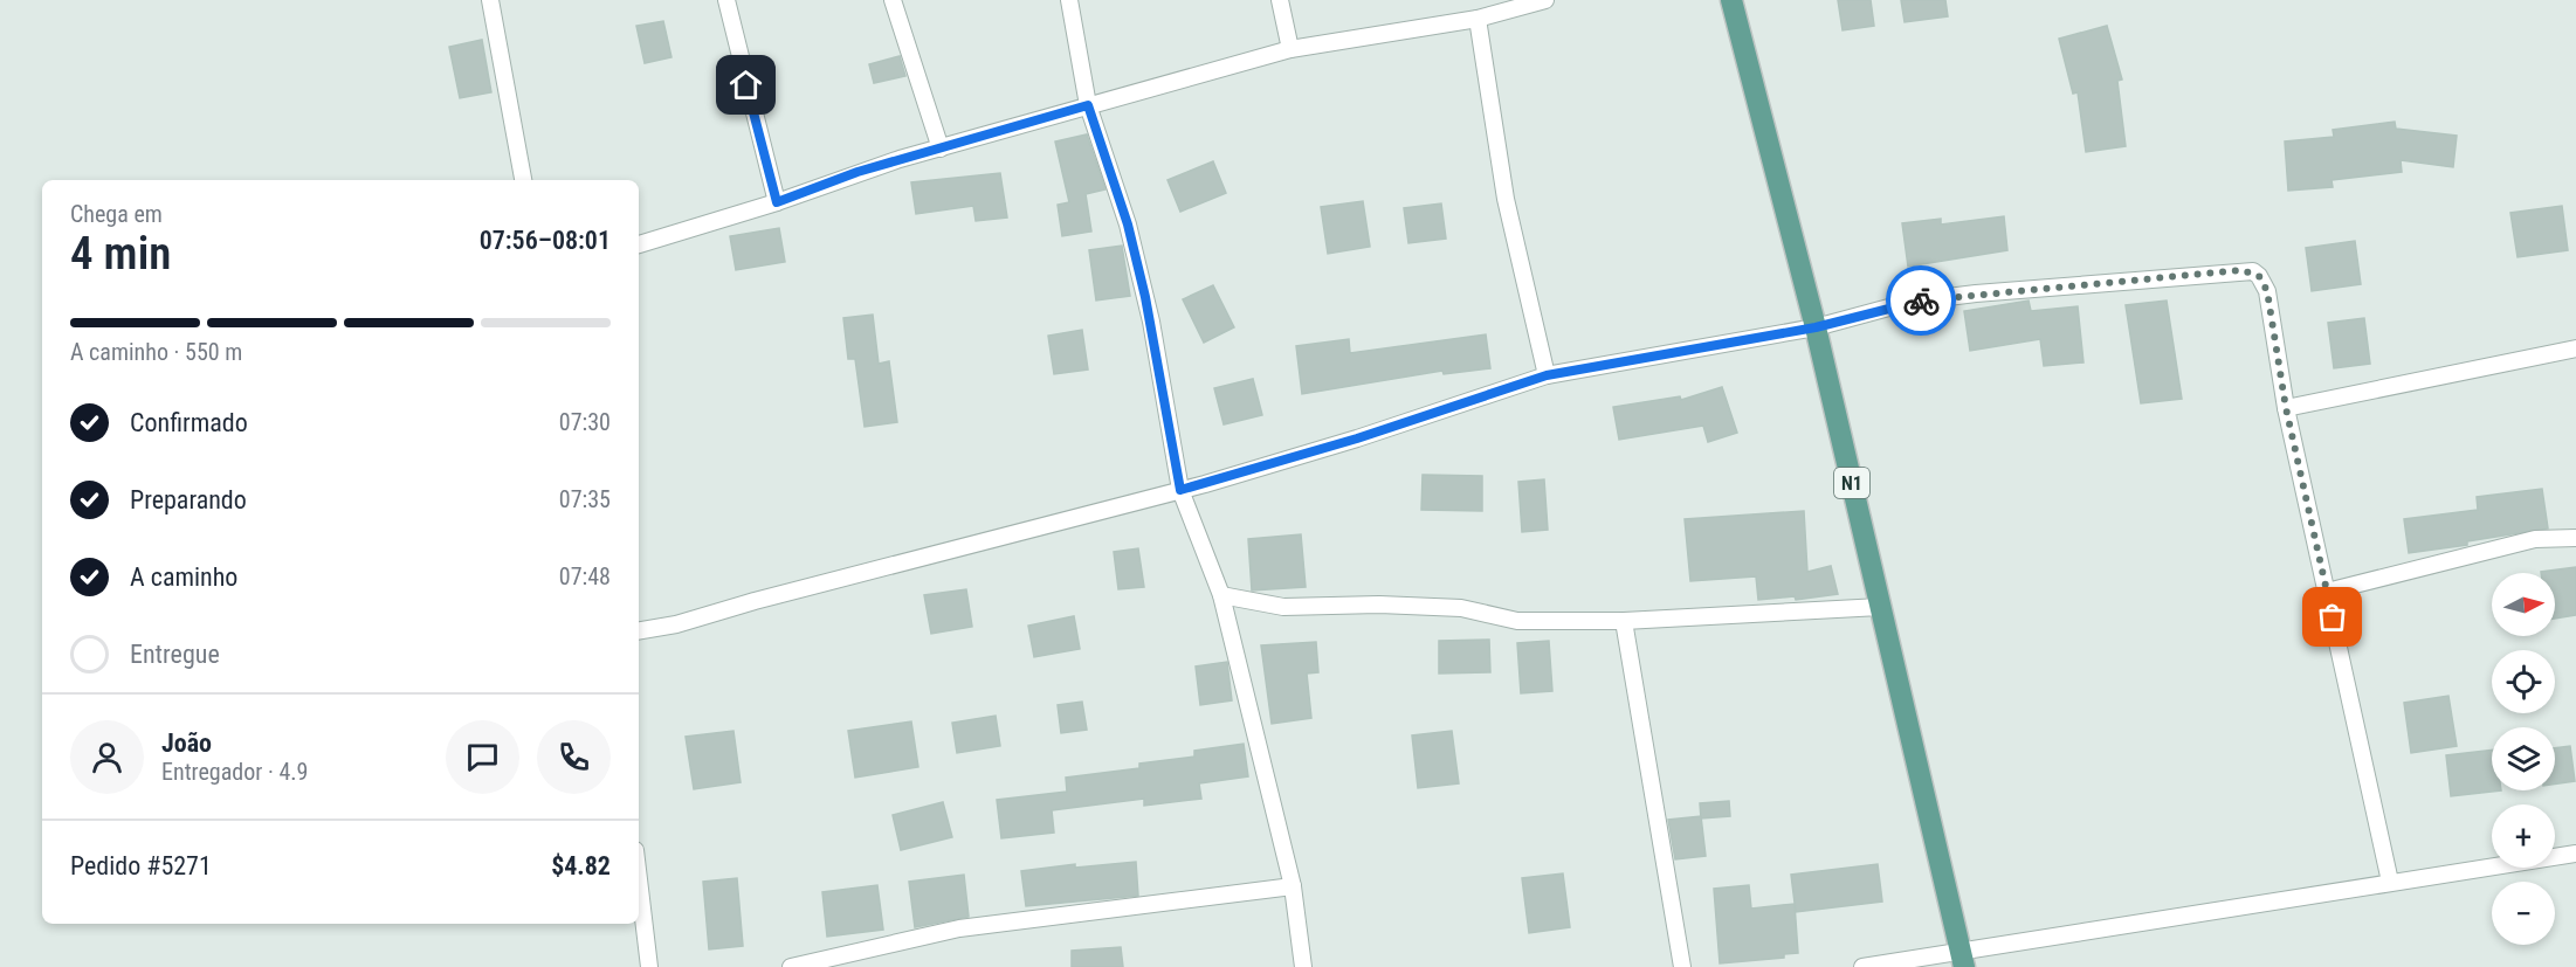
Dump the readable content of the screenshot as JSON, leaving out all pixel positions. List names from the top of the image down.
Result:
{
  "streets": {
    "main road": ["N1"]
  },
  "north": "right",
  "page": {
    "heading": ["4 min", "Chega em", "07:56–08:01"],
    "panel": [
      "João",
      "Entregador · 4.9",
      "Pedido #5271",
      "$4.82"
    ],
    "bar": "A caminho · 550 m",
    "list": [
      ["Confirmado", "07:30"],
      ["Preparando", "07:35"],
      ["A caminho", "07:48"],
      "Entregue"
    ],
    "map_buttons": ["+", "−"]
  }
}
